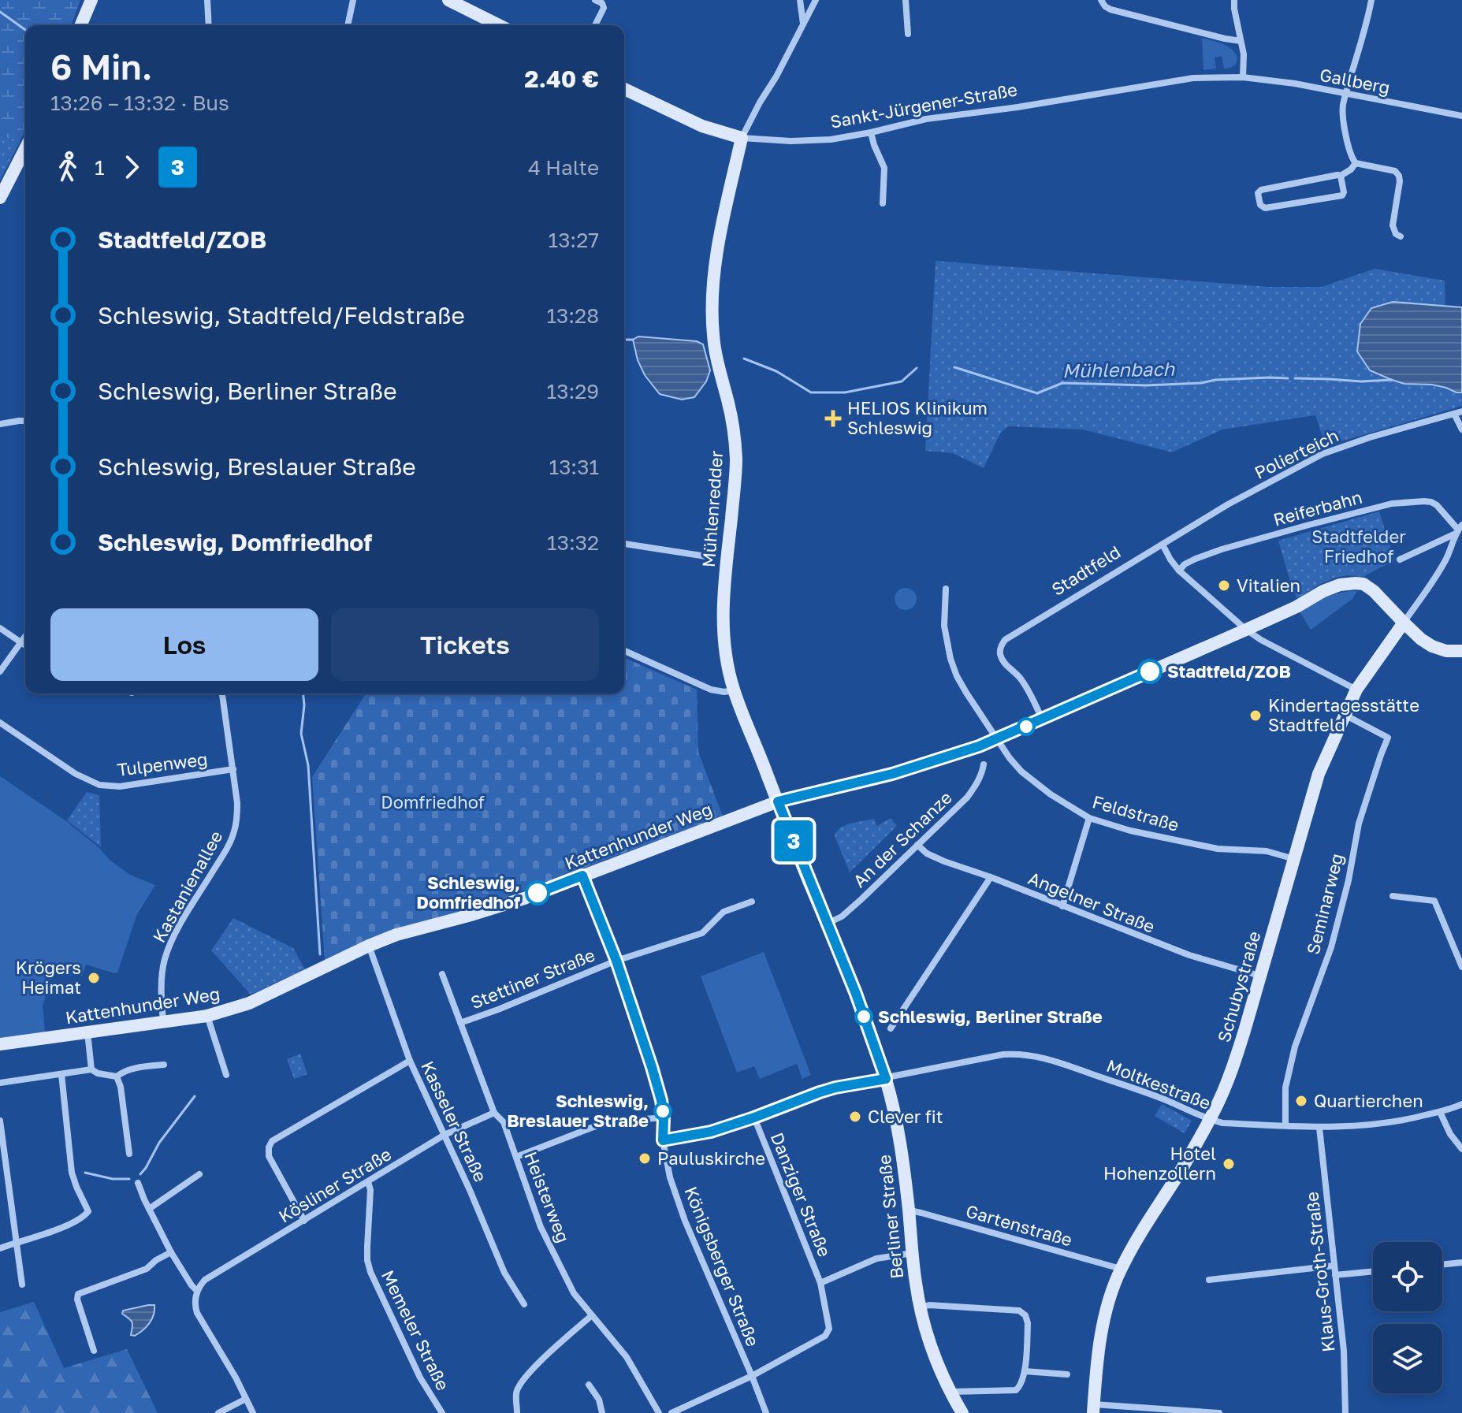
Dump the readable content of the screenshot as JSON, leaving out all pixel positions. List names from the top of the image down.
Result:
{
  "streets": {
    "street": [
      "Gallberg",
      "Sankt-Jürgener-Straße",
      "Polierteich",
      "Reiferbahn",
      "Mühlenredder",
      "Stadtfeld",
      "Tulpenweg",
      "Feldstraße",
      "Kattenhunder Weg",
      "An der Schanze",
      "Kastanienallee",
      "Angelner Straße",
      "Seminarweg",
      "Stettiner Straße",
      "Schubystraße",
      "Moltkestraße",
      "Kasseler Straße",
      "Kösliner Straße",
      "Danziger Straße",
      "Heisterweg",
      "Berliner Straße",
      "Gartenstraße",
      "Königsberger Straße",
      "Klaus-Groth-Straße",
      "Memeler Straße"
    ]
  },
  "crossings": [
    ["Gallberg", "Sankt-Jürgener-Straße"],
    ["Sankt-Jürgener-Straße", "Mühlenredder"],
    ["Polierteich", "Stadtfeld"],
    ["Reiferbahn", "Schubystraße"],
    ["Mühlenredder", "Kattenhunder Weg"],
    ["Mühlenredder", "Berliner Straße"],
    ["Stadtfeld", "Kattenhunder Weg"],
    ["Tulpenweg", "Kastanienallee"],
    ["Feldstraße", "Kattenhunder Weg"],
    ["Feldstraße", "Schubystraße"],
    ["Kattenhunder Weg", "Kastanienallee"],
    ["Kattenhunder Weg", "Kasseler Straße"],
    ["Kattenhunder Weg", "Berliner Straße"],
    ["Kattenhunder Weg", "Königsberger Straße"],
    ["An der Schanze", "Angelner Straße"],
    ["An der Schanze", "Berliner Straße"],
    ["Angelner Straße", "Schubystraße"],
    ["Seminarweg", "Schubystraße"],
    ["Seminarweg", "Moltkestraße"],
    ["Stettiner Straße", "Heisterweg"],
    ["Stettiner Straße", "Königsberger Straße"],
    ["Schubystraße", "Moltkestraße"],
    ["Schubystraße", "Gartenstraße"],
    ["Moltkestraße", "Danziger Straße"],
    ["Moltkestraße", "Berliner Straße"],
    ["Moltkestraße", "Königsberger Straße"],
    ["Moltkestraße", "Klaus-Groth-Straße"],
    ["Kasseler Straße", "Kösliner Straße"],
    ["Kösliner Straße", "Heisterweg"],
    ["Kösliner Straße", "Memeler Straße"],
    ["Danziger Straße", "Berliner Straße"],
    ["Danziger Straße", "Königsberger Straße"],
    ["Berliner Straße", "Gartenstraße"]
  ],
  "water": ["Mühlenbach"],
  "parks": ["Stadtfelder Friedhof", "Domfriedhof"],
  "places": {
    "health": ["HELIOS Klinikum Schleswig"],
    "other": [
      "Vitalien",
      "Stadtfeld/ZOB",
      "Kindertagesstätte Stadtfeld",
      "Schleswig, Domfriedhof",
      "Krögers Heimat",
      "Schleswig, Berliner Straße",
      "Quartierchen",
      "Schleswig, Breslauer Straße",
      "Clever fit",
      "Pauluskirche",
      "Hotel Hohenzollern"
    ]
  },
  "lines": ["bus line 3"],
  "page": {
    "on_map": "3",
    "heading": ["6 Min.", "13:26 – 13:32 · Bus", "2.40 €"],
    "legs": ["1", "3", "4 Halte"],
    "list": [
      {
        "name": "Stadtfeld/ZOB",
        "value": "13:27"
      },
      {
        "name": "Schleswig, Stadtfeld/Feldstraße",
        "value": "13:28"
      },
      {
        "name": "Schleswig, Berliner Straße",
        "value": "13:29"
      },
      {
        "name": "Schleswig, Breslauer Straße",
        "value": "13:31"
      },
      {
        "name": "Schleswig, Domfriedhof",
        "value": "13:32"
      }
    ],
    "buttons": ["Los", "Tickets"]
  }
}
